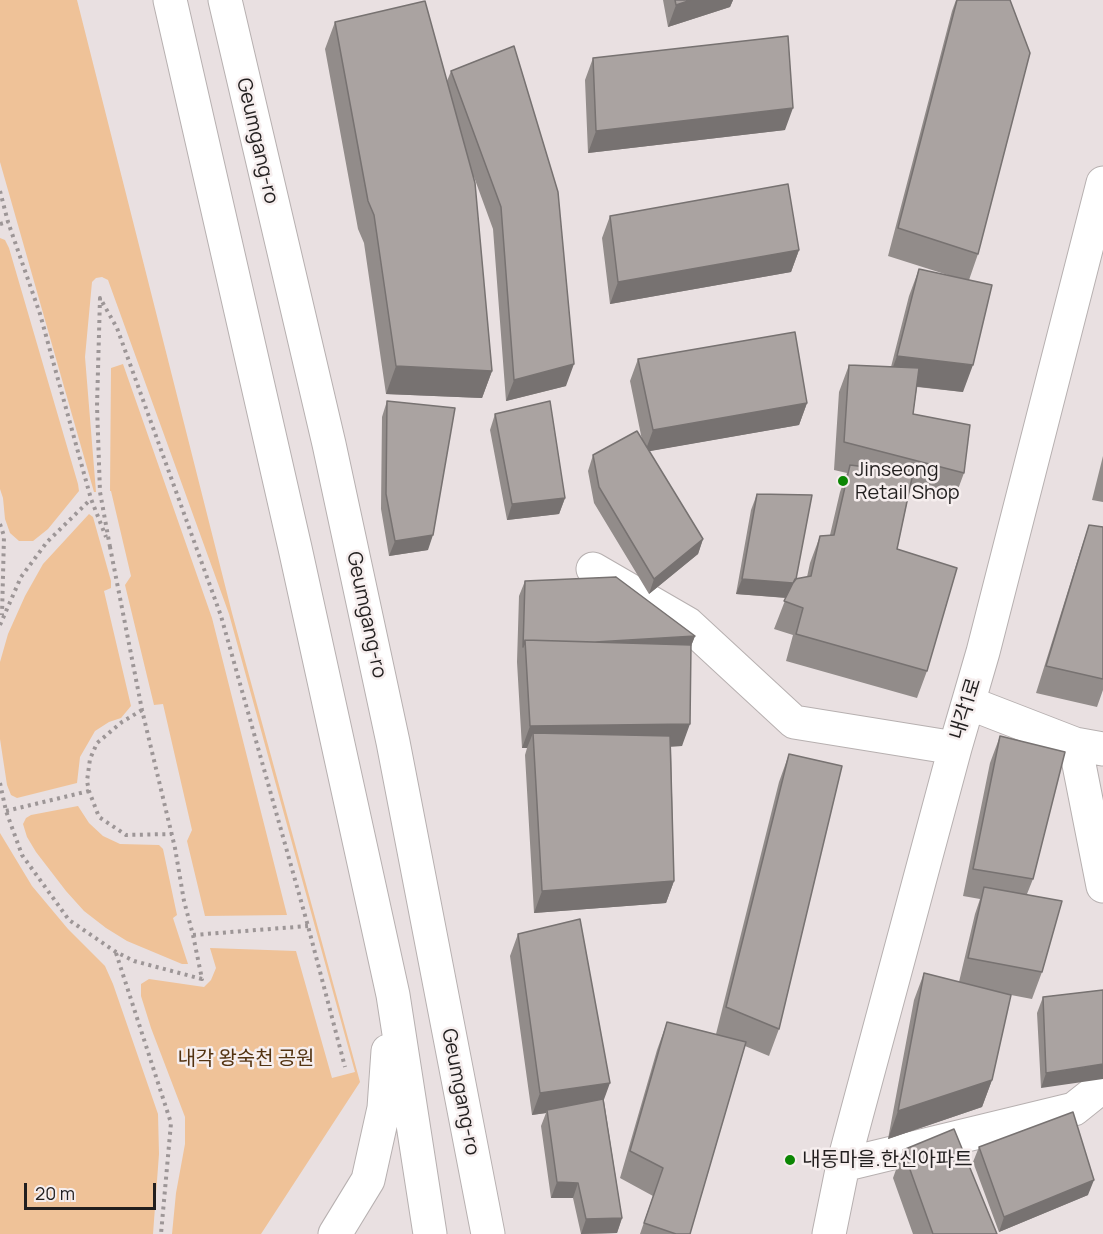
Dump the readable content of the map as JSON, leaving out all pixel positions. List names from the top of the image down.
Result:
{
  "streets": {
    "main road": ["Geumgang-ro", "내각1로"]
  },
  "parks": ["내각 왕숙천 공원"],
  "places": ["Jinseong Retail Shop", "내동마을.한신아파트"],
  "scale_bar": "20 m"
}
